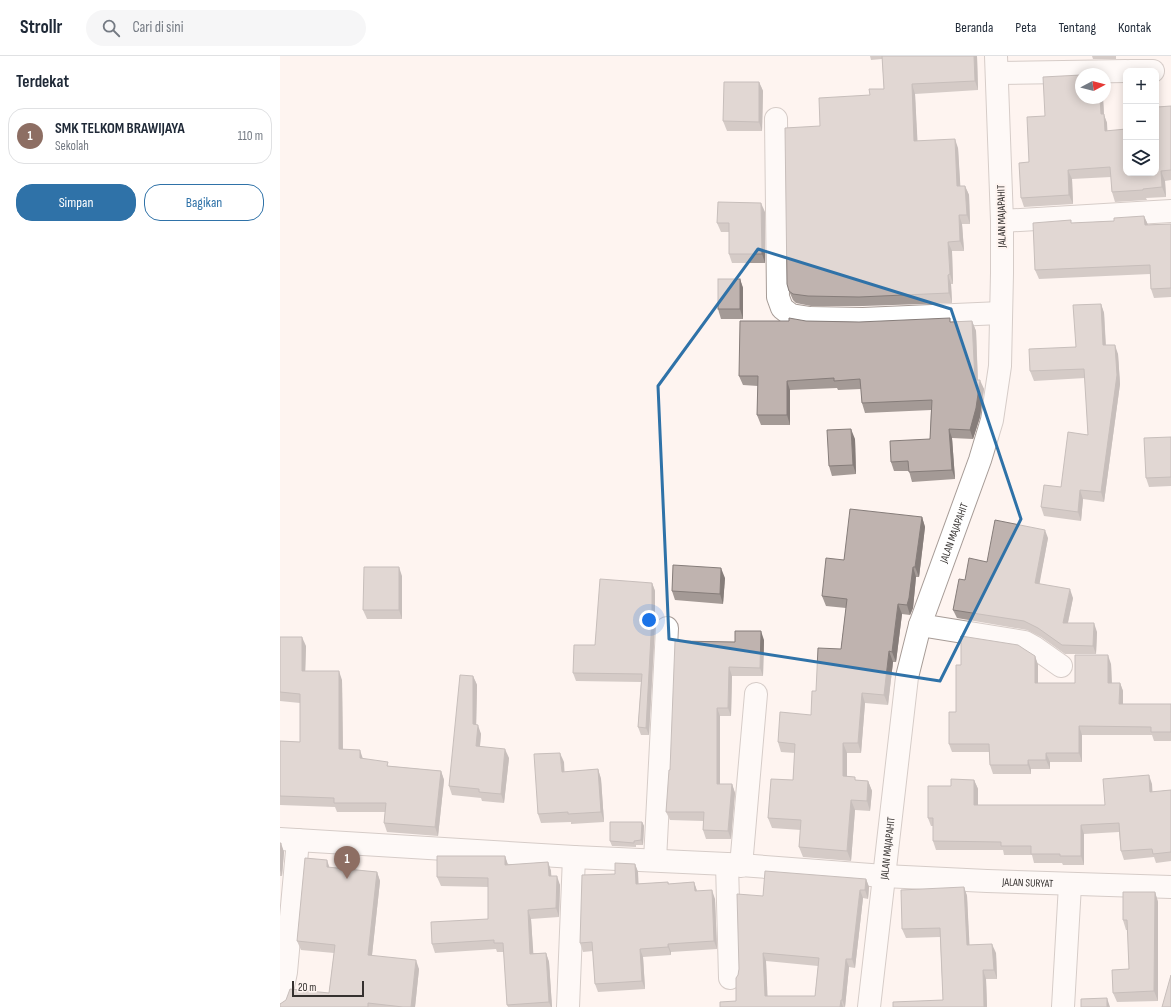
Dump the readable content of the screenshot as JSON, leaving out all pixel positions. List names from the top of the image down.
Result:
{
  "streets": {
    "street": ["JALAN MAJAPAHIT", "JALAN SURYAT"]
  },
  "crossings": [
    ["JALAN MAJAPAHIT", "JALAN SURYAT"]
  ],
  "scale_bar": "20 m",
  "north": "right",
  "page": {
    "header": "Strollr",
    "search": "Cari di sini",
    "nav": [
      "Beranda",
      "Peta",
      "Tentang",
      "Kontak"
    ],
    "heading": "Terdekat",
    "map_buttons": ["+", "−"],
    "list": [
      {
        "mark": "1",
        "name": "SMK TELKOM BRAWIJAYA",
        "note": "Sekolah",
        "value": "110 m"
      }
    ],
    "buttons": ["Simpan", "Bagikan"],
    "pins": "1",
    "scale": "20 m"
  }
}
